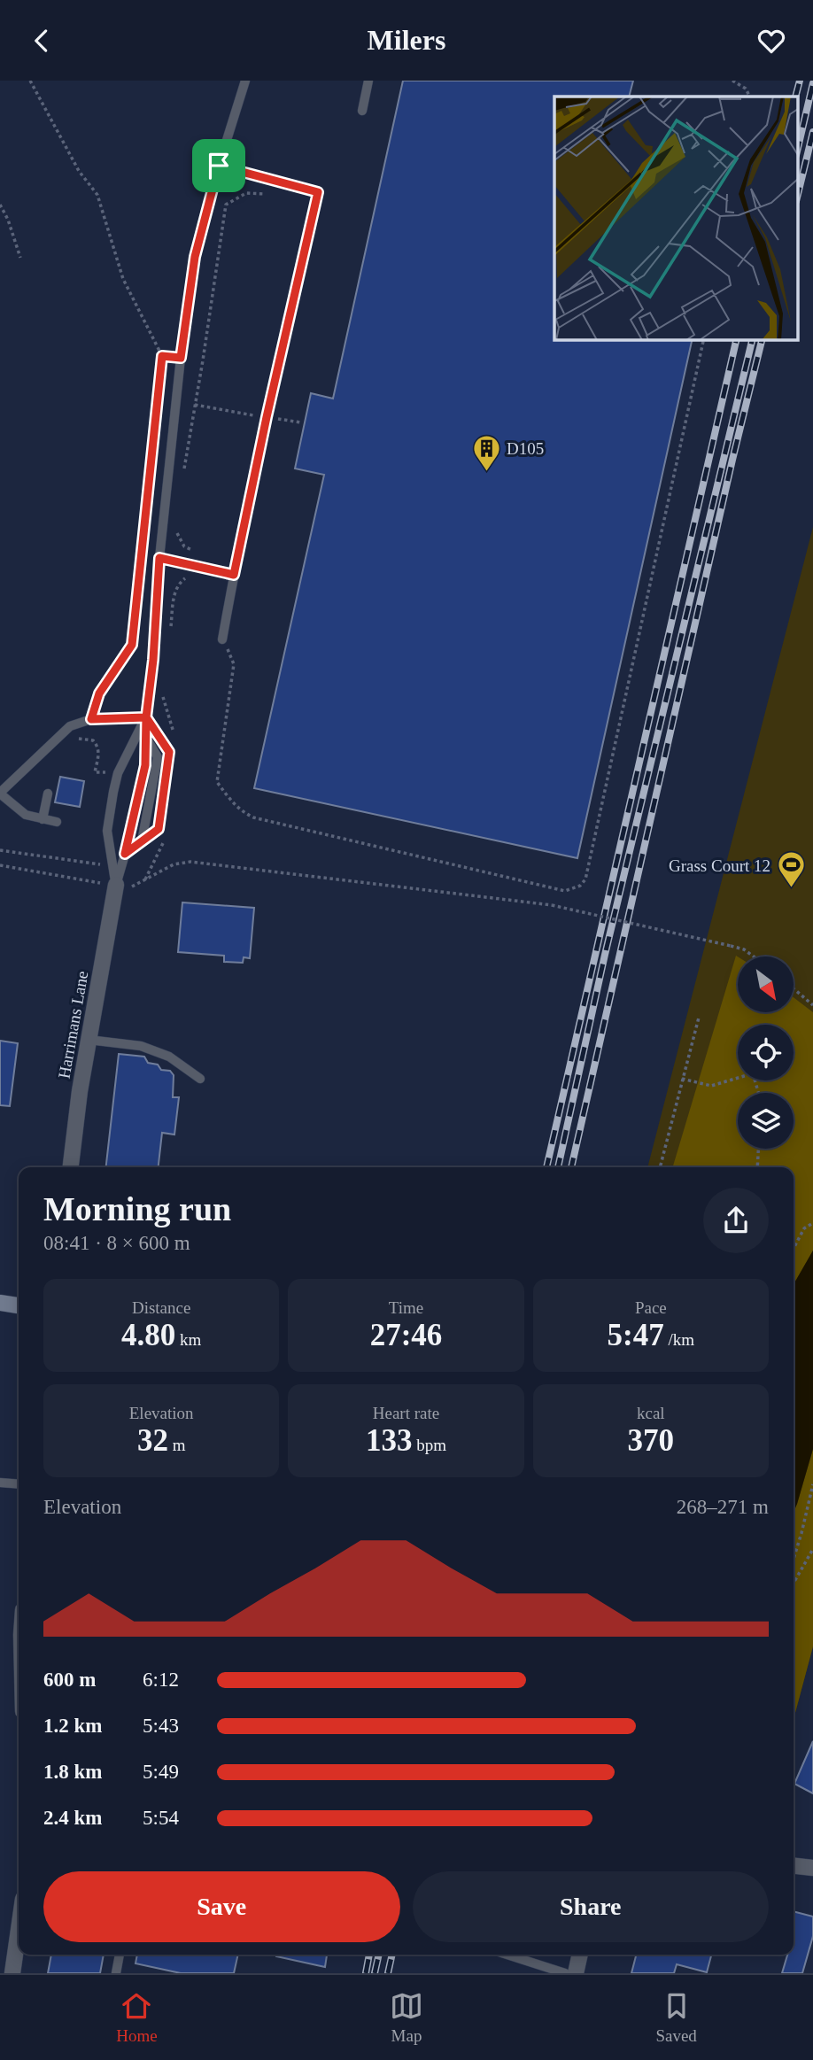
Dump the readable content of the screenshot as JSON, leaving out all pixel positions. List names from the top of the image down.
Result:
{
  "streets": {
    "street": ["Harrimans Lane"]
  },
  "places": {
    "building": ["D105"],
    "sports": ["Grass Court 12"]
  },
  "north": "bottom right",
  "page": {
    "header": "Milers",
    "heading": ["Morning run", "08:41 · 8 × 600 m"],
    "stats": [
      ["Distance", "4.80 km"],
      ["Time", "27:46"],
      ["Pace", "5:47 /km"],
      ["Elevation", "32 m"],
      ["Heart rate", "133 bpm"],
      ["kcal", "370"]
    ],
    "chart": ["Elevation", "268–271 m"],
    "list": [
      {
        "name": "600 m",
        "note": "6:12"
      },
      {
        "name": "1.2 km",
        "note": "5:43"
      },
      {
        "name": "1.8 km",
        "note": "5:49"
      },
      {
        "name": "2.4 km",
        "note": "5:54"
      }
    ],
    "buttons": ["Save", "Share"],
    "tabs": ["Home", "Map", "Saved"]
  }
}
